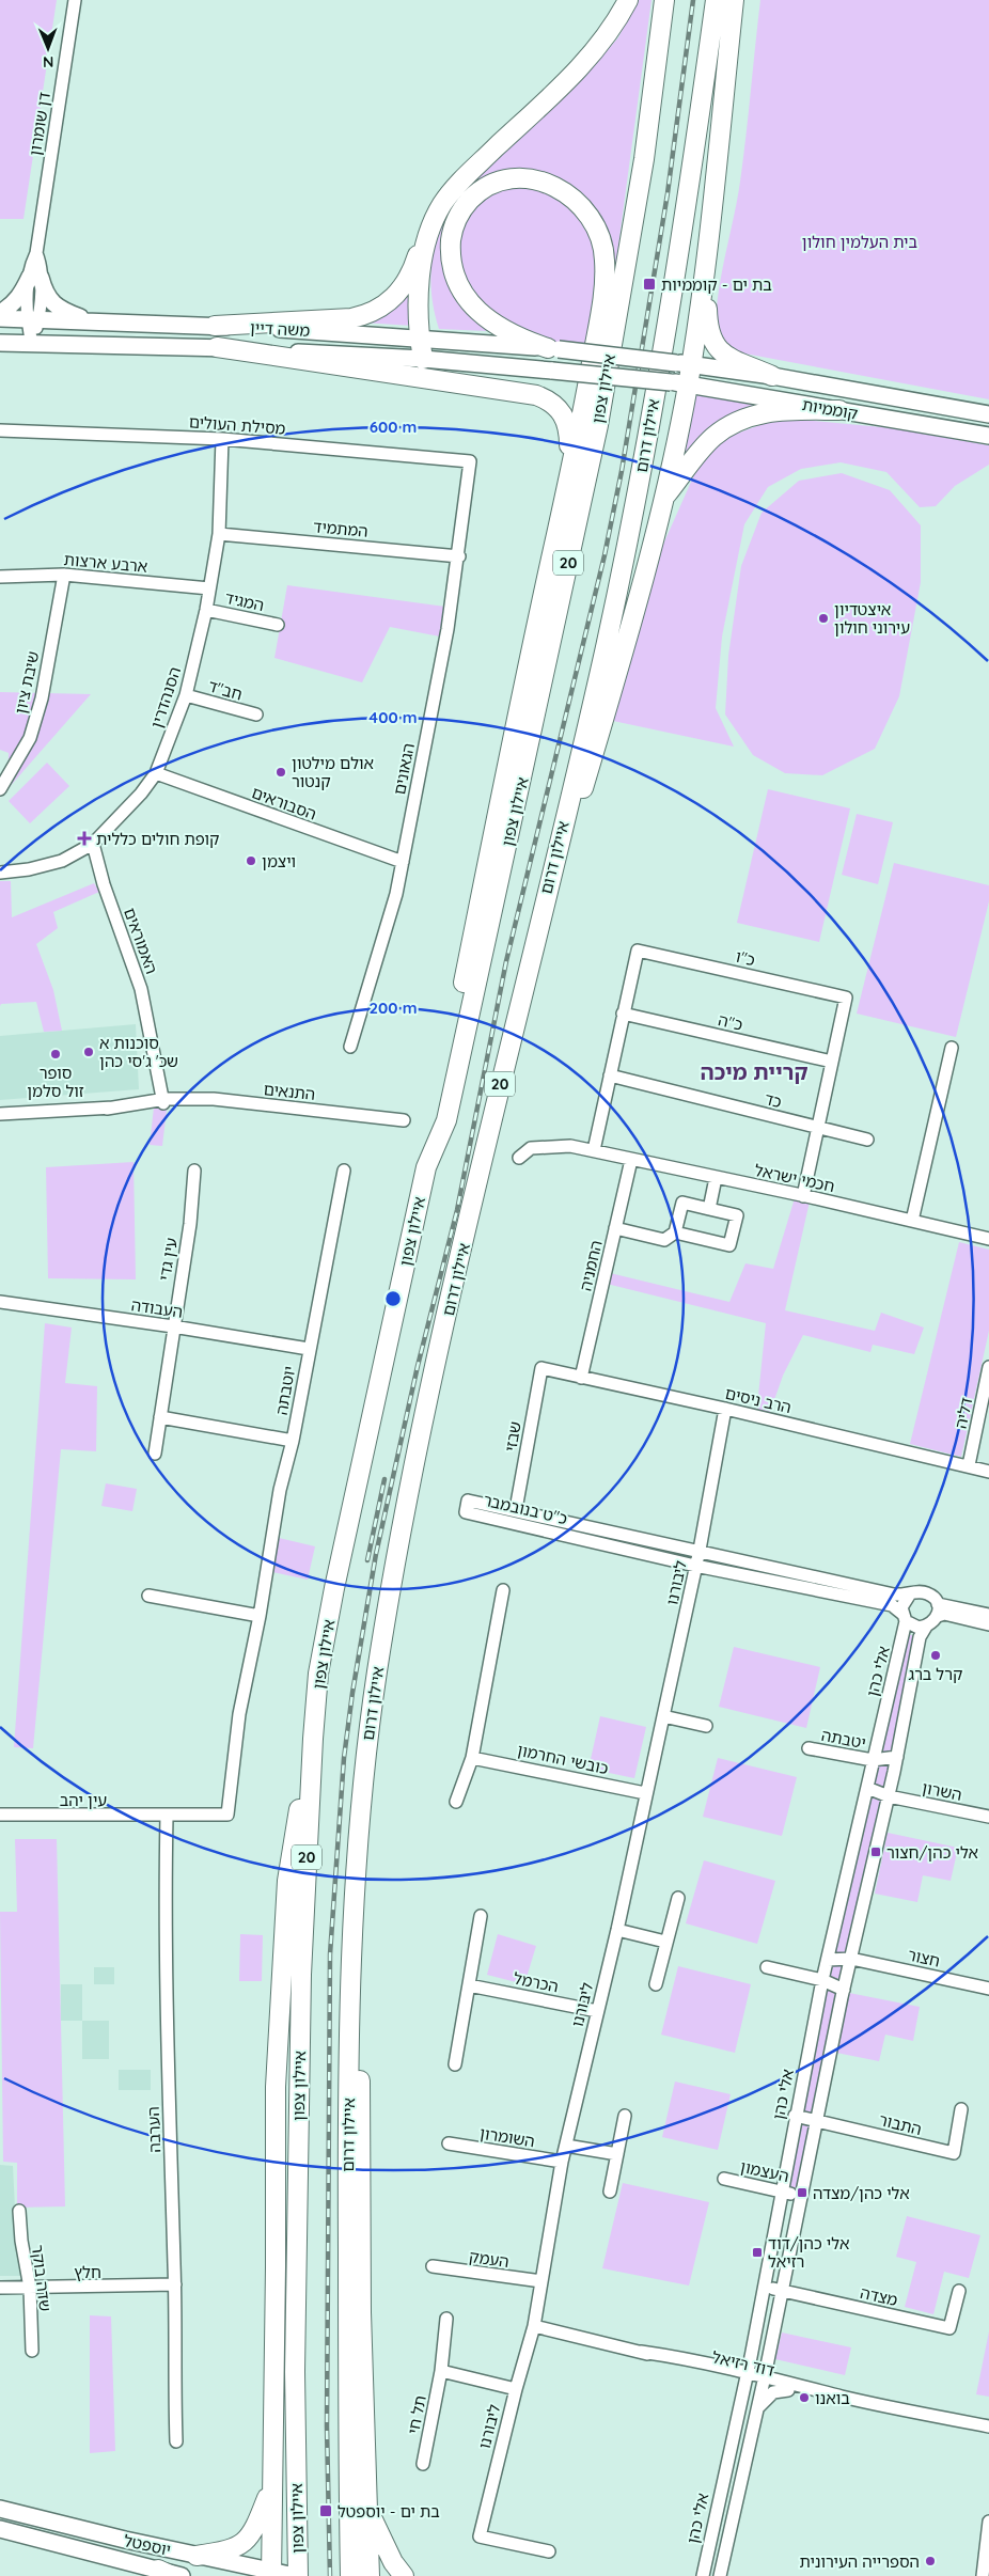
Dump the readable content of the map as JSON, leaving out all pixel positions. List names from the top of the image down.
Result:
{
  "streets": {
    "highway": ["איילון צפון", "איילון דרום", "20"],
    "main road": ["משה דיין", "קוממיות", "יוספטל"],
    "street": [
      "דן שומרון",
      "מסילת העולים",
      "המתמיד",
      "ארבע ארצות",
      "המגיד",
      "שיבת ציון",
      "חב\"ד",
      "הסנהדרין",
      "הגאונים",
      "הסבוראים",
      "האמוראים",
      "כ\"ו",
      "כ\"ה",
      "התנאים",
      "כד",
      "חכמי ישראל",
      "עין גדי",
      "החמניה",
      "העבודה",
      "יוטבתה",
      "הרב ניסים",
      "דליה",
      "שבזי",
      "כ\"ט בנובמבר",
      "ליבורנו",
      "אלי כהן",
      "יטבתה",
      "כובשי החרמון",
      "השרון",
      "עין יהב",
      "חצור",
      "הכרמל",
      "התבור",
      "הערבה",
      "השומרון",
      "העצמון",
      "העמק",
      "חלץ",
      "שדה בוקר",
      "מצדה",
      "דוד רזיאל",
      "תל חי"
    ]
  },
  "crossings": [
    ["דן שומרון", "משה דיין"],
    ["משה דיין", "קוממיות"],
    ["איילון צפון", "יוספטל"],
    ["מסילת העולים", "הסנהדרין"],
    ["מסילת העולים", "הגאונים"],
    ["המתמיד", "הסנהדרין"],
    ["המתמיד", "הגאונים"],
    ["ארבע ארצות", "שיבת ציון"],
    ["ארבע ארצות", "הסנהדרין"],
    ["המגיד", "הסנהדרין"],
    ["חב\"ד", "הסנהדרין"],
    ["הסנהדרין", "הסבוראים"],
    ["הסנהדרין", "האמוראים"],
    ["הגאונים", "הסבוראים"],
    ["האמוראים", "התנאים"],
    ["כ\"ו", "כ\"ה"],
    ["חכמי ישראל", "החמניה"],
    ["עין גדי", "העבודה"],
    ["החמניה", "הרב ניסים"],
    ["העבודה", "יוטבתה"],
    ["יוטבתה", "עין יהב"],
    ["יוטבתה", "הערבה"],
    ["הרב ניסים", "דליה"],
    ["הרב ניסים", "שבזי"],
    ["הרב ניסים", "ליבורנו"],
    ["שבזי", "כ\"ט בנובמבר"],
    ["כ\"ט בנובמבר", "ליבורנו"],
    ["כ\"ט בנובמבר", "אלי כהן"],
    ["ליבורנו", "כובשי החרמון"],
    ["ליבורנו", "הכרמל"],
    ["ליבורנו", "השומרון"],
    ["ליבורנו", "העמק"],
    ["ליבורנו", "דוד רזיאל"],
    ["אלי כהן", "יטבתה"],
    ["אלי כהן", "השרון"],
    ["אלי כהן", "חצור"],
    ["אלי כהן", "התבור"],
    ["אלי כהן", "העצמון"],
    ["אלי כהן", "מצדה"],
    ["אלי כהן", "דוד רזיאל"],
    ["עין יהב", "הערבה"],
    ["הערבה", "חלץ"],
    ["חלץ", "שדה בוקר"]
  ],
  "districts": ["קריית מיכה"],
  "parks": ["בית העלמין חולון"],
  "places": {
    "transit": [
      "בת ים - קוממיות",
      "אלי כהן/חצור",
      "אלי כהן/מצדה",
      "אלי כהן/דוד רזיאל",
      "בת ים - יוספטל"
    ],
    "other": [
      "איצטדיון עירוני חולון",
      "אולם מילטון קנטור",
      "ויצמן",
      "סוכנות א שכ' ג'סי כהן",
      "סופר זול סלמן",
      "קרל ברג",
      "בואנו",
      "הספרייה העירונית"
    ],
    "health": ["קופת חולים כללית"]
  },
  "north": "bottom",
  "rings": ["600 m", "400 m", "200 m"]
}
